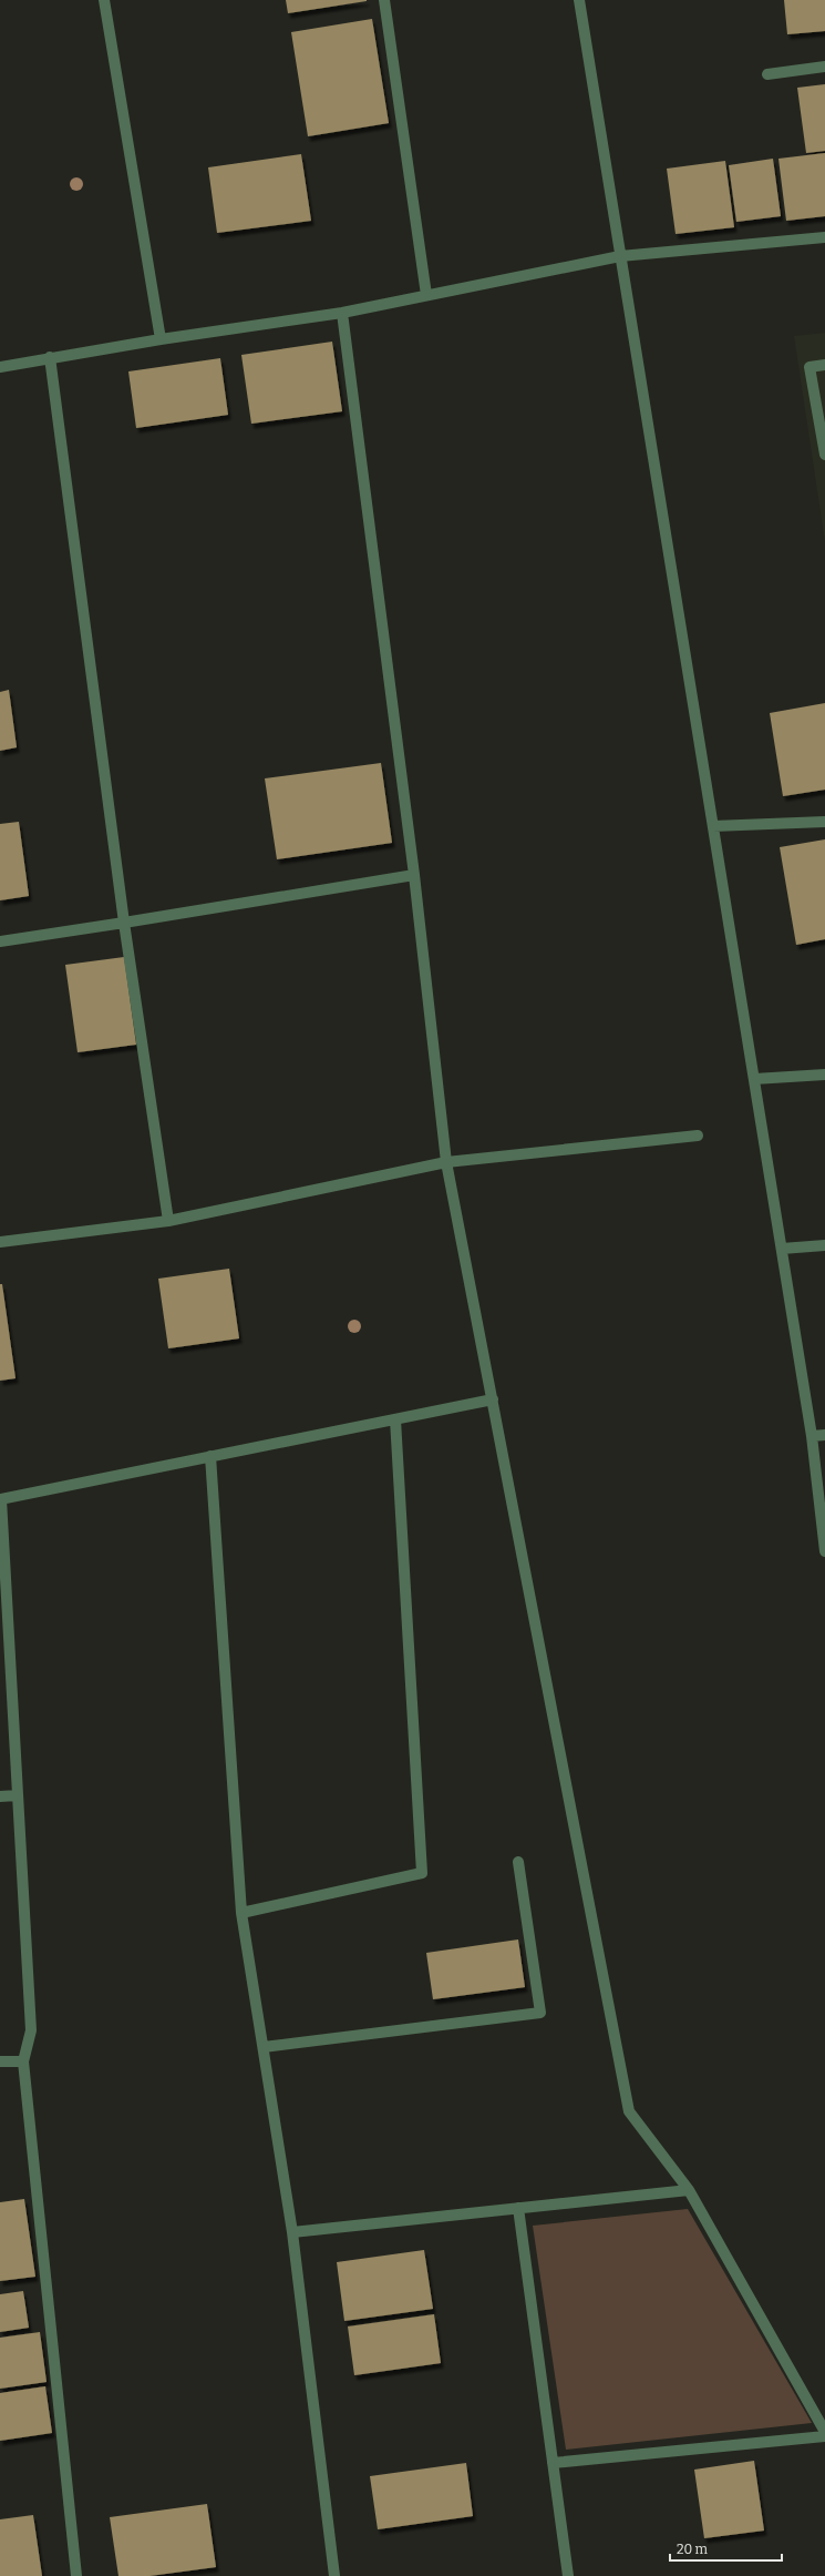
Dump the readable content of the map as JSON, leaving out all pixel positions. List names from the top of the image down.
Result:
{
  "scale_bar": "20 m"
}
